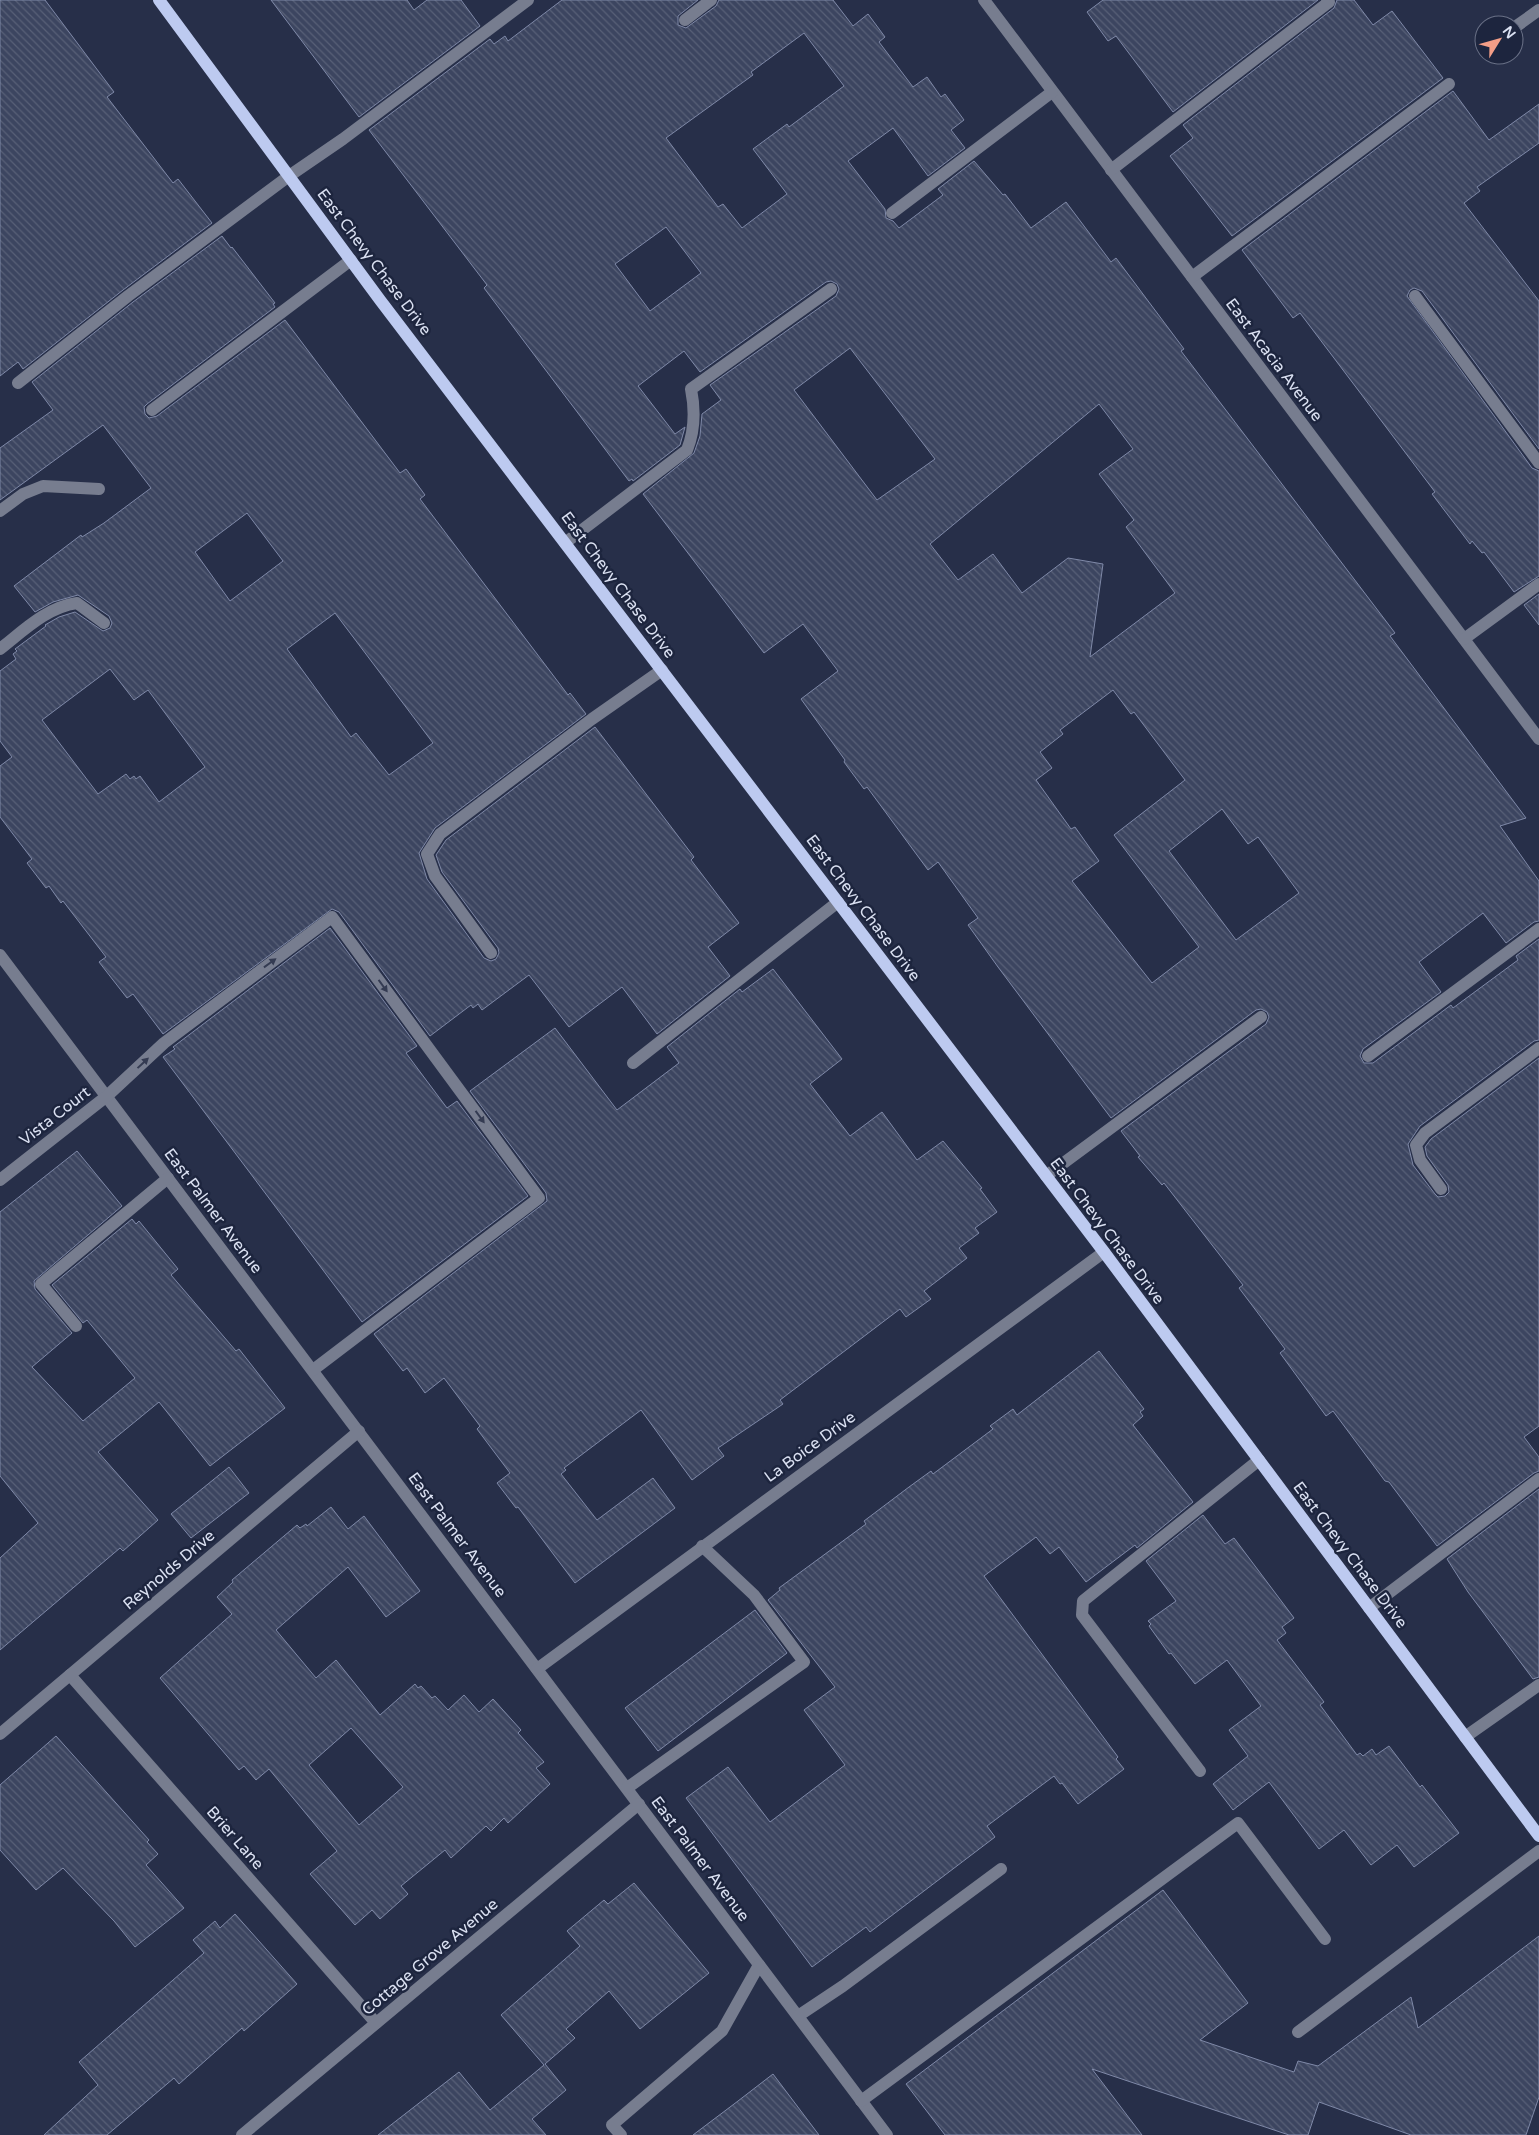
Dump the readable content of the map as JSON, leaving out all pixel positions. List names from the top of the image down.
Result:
{
  "streets": {
    "main road": ["East Chevy Chase Drive"],
    "street": [
      "East Acacia Avenue",
      "Vista Court",
      "East Palmer Avenue",
      "La Boice Drive",
      "Reynolds Drive",
      "Brier Lane",
      "Cottage Grove Avenue"
    ]
  },
  "crossings": [
    ["East Chevy Chase Drive", "La Boice Drive"],
    ["Vista Court", "East Palmer Avenue"],
    ["East Palmer Avenue", "La Boice Drive"],
    ["East Palmer Avenue", "Reynolds Drive"],
    ["East Palmer Avenue", "Cottage Grove Avenue"],
    ["Reynolds Drive", "Brier Lane"],
    ["Brier Lane", "Cottage Grove Avenue"]
  ],
  "north": "top right"
}
